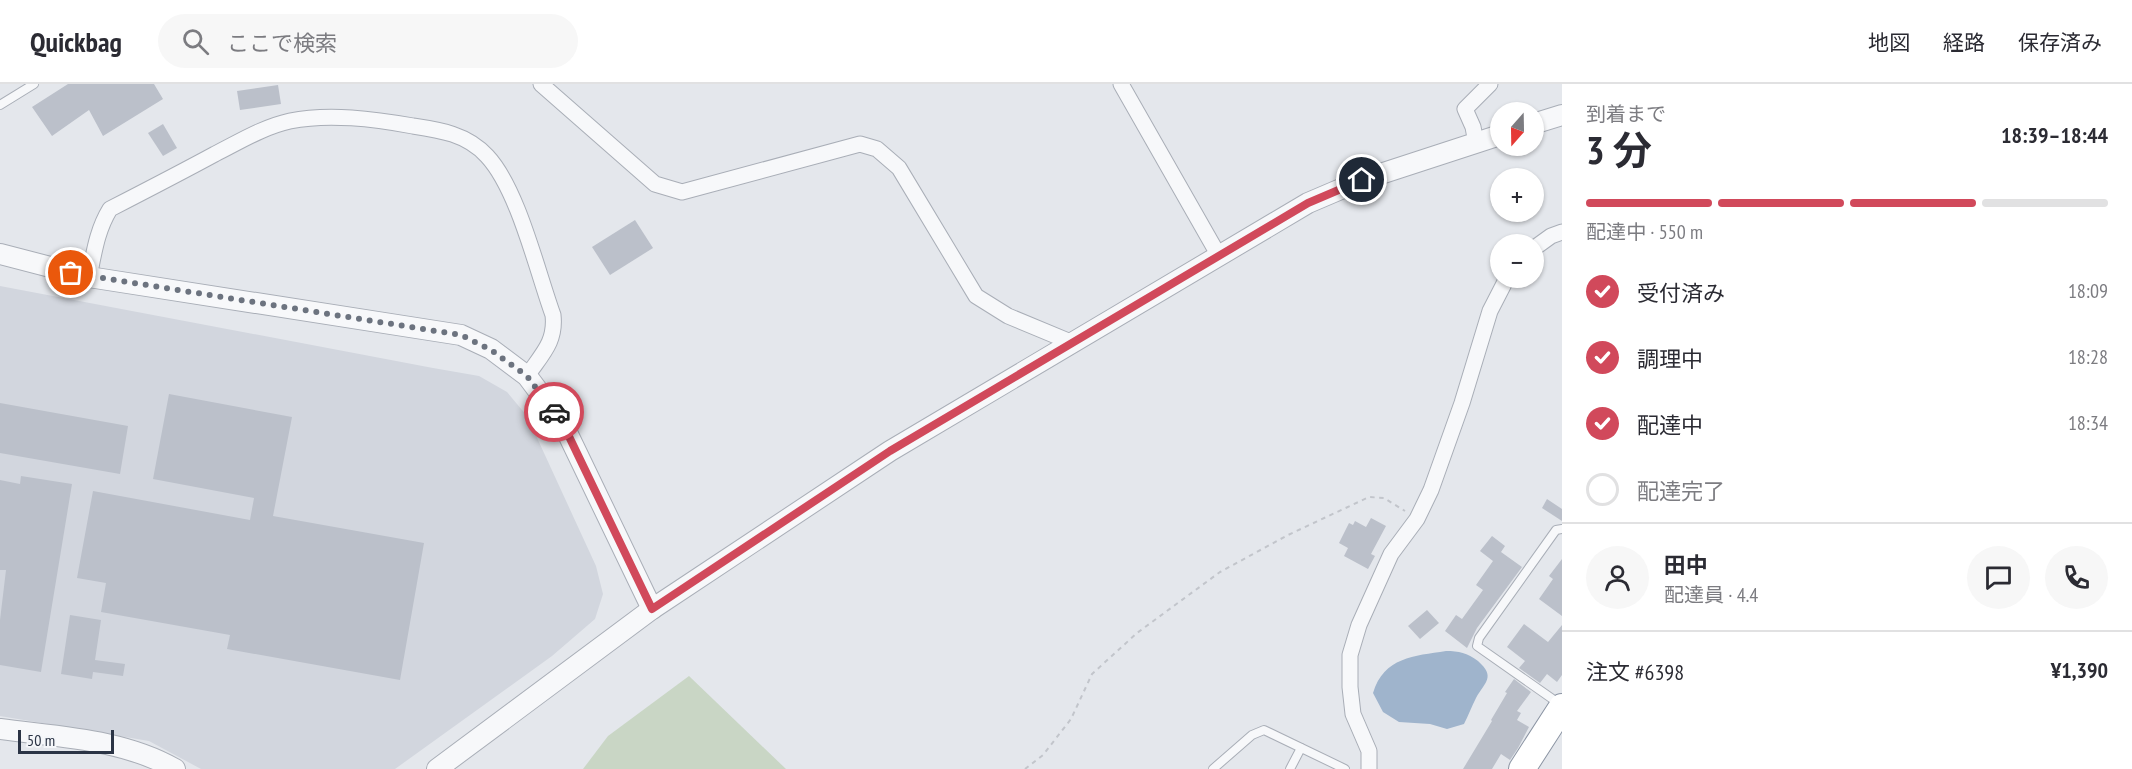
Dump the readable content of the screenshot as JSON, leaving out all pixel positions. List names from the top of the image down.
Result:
{
  "scale_bar": "50 m",
  "north": "bottom",
  "page": {
    "header": "Quickbag",
    "search": "ここで検索",
    "nav": ["地図", "経路", "保存済み"],
    "heading": ["3 分", "到着まで", "18:39–18:44"],
    "panel": [
      "田中",
      "配達員 · 4.4",
      "注文 #6398",
      "¥1,390"
    ],
    "map_buttons": ["+", "−"],
    "bar": "配達中 · 550 m",
    "list": [
      ["受付済み", "18:09"],
      ["調理中", "18:28"],
      ["配達中", "18:34"],
      "配達完了"
    ],
    "scale": "50 m"
  }
}
